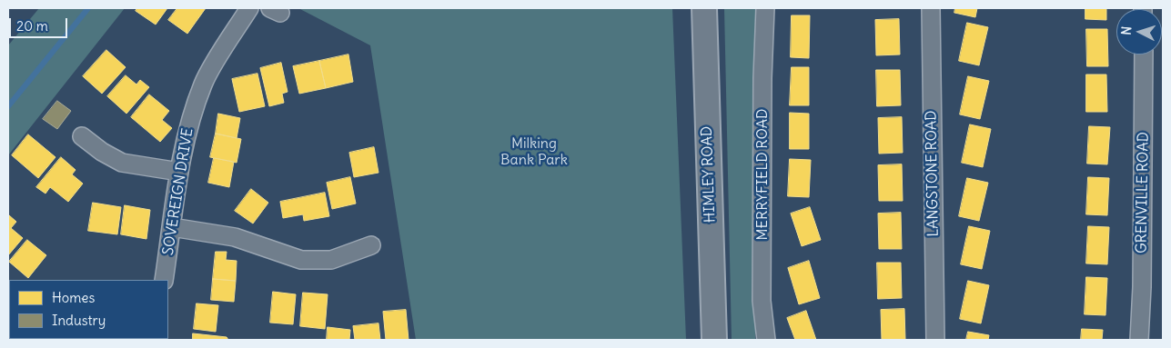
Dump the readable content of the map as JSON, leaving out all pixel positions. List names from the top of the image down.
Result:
{
  "streets": {
    "main road": ["HIMLEY ROAD"],
    "street": [
      "LANGSTONE ROAD",
      "MERRYFIELD ROAD",
      "SOVEREIGN DRIVE",
      "GRENVILLE ROAD"
    ]
  },
  "parks": ["Milking Bank Park"],
  "legend": ["Homes", "Industry"],
  "scale_bar": "20 m",
  "north": "left"
}
